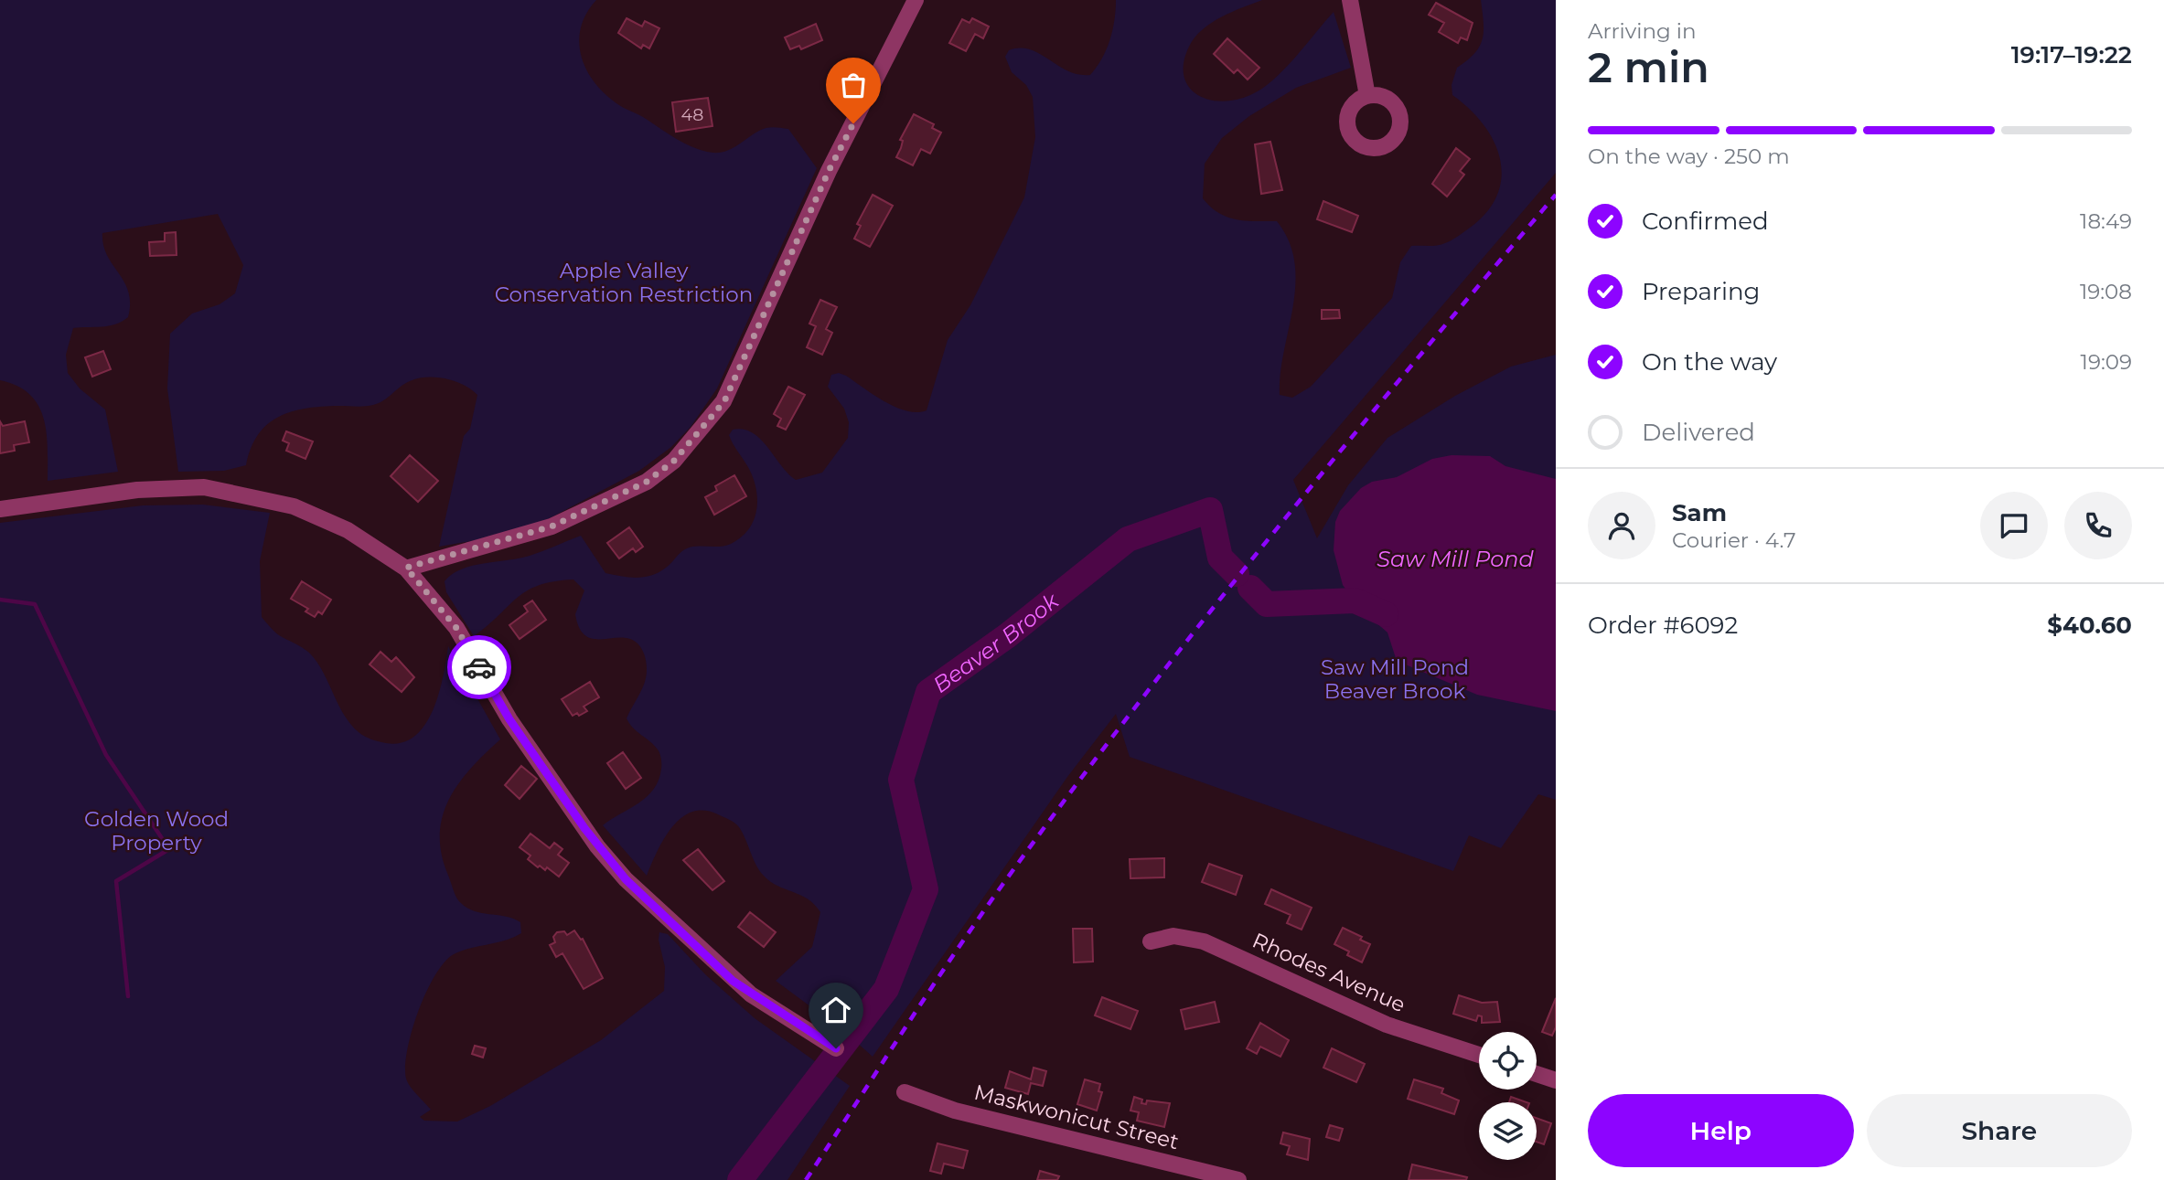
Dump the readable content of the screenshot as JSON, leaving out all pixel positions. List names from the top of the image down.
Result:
{
  "streets": {
    "street": ["Rhodes Avenue", "Maskwonicut Street"]
  },
  "water": ["Saw Mill Pond", "Beaver Brook"],
  "parks": ["Apple Valley Conservation Restriction", "Saw Mill Pond Beaver Brook", "Golden Wood Property"],
  "house_numbers": ["48"],
  "page": {
    "heading": ["2 min", "Arriving in", "19:17–19:22"],
    "panel": [
      "Sam",
      "Courier · 4.7",
      "Order #6092",
      "$40.60"
    ],
    "bar": "On the way · 250 m",
    "list": [
      ["Confirmed", "18:49"],
      ["Preparing", "19:08"],
      ["On the way", "19:09"],
      "Delivered"
    ],
    "buttons": ["Help", "Share"]
  }
}
